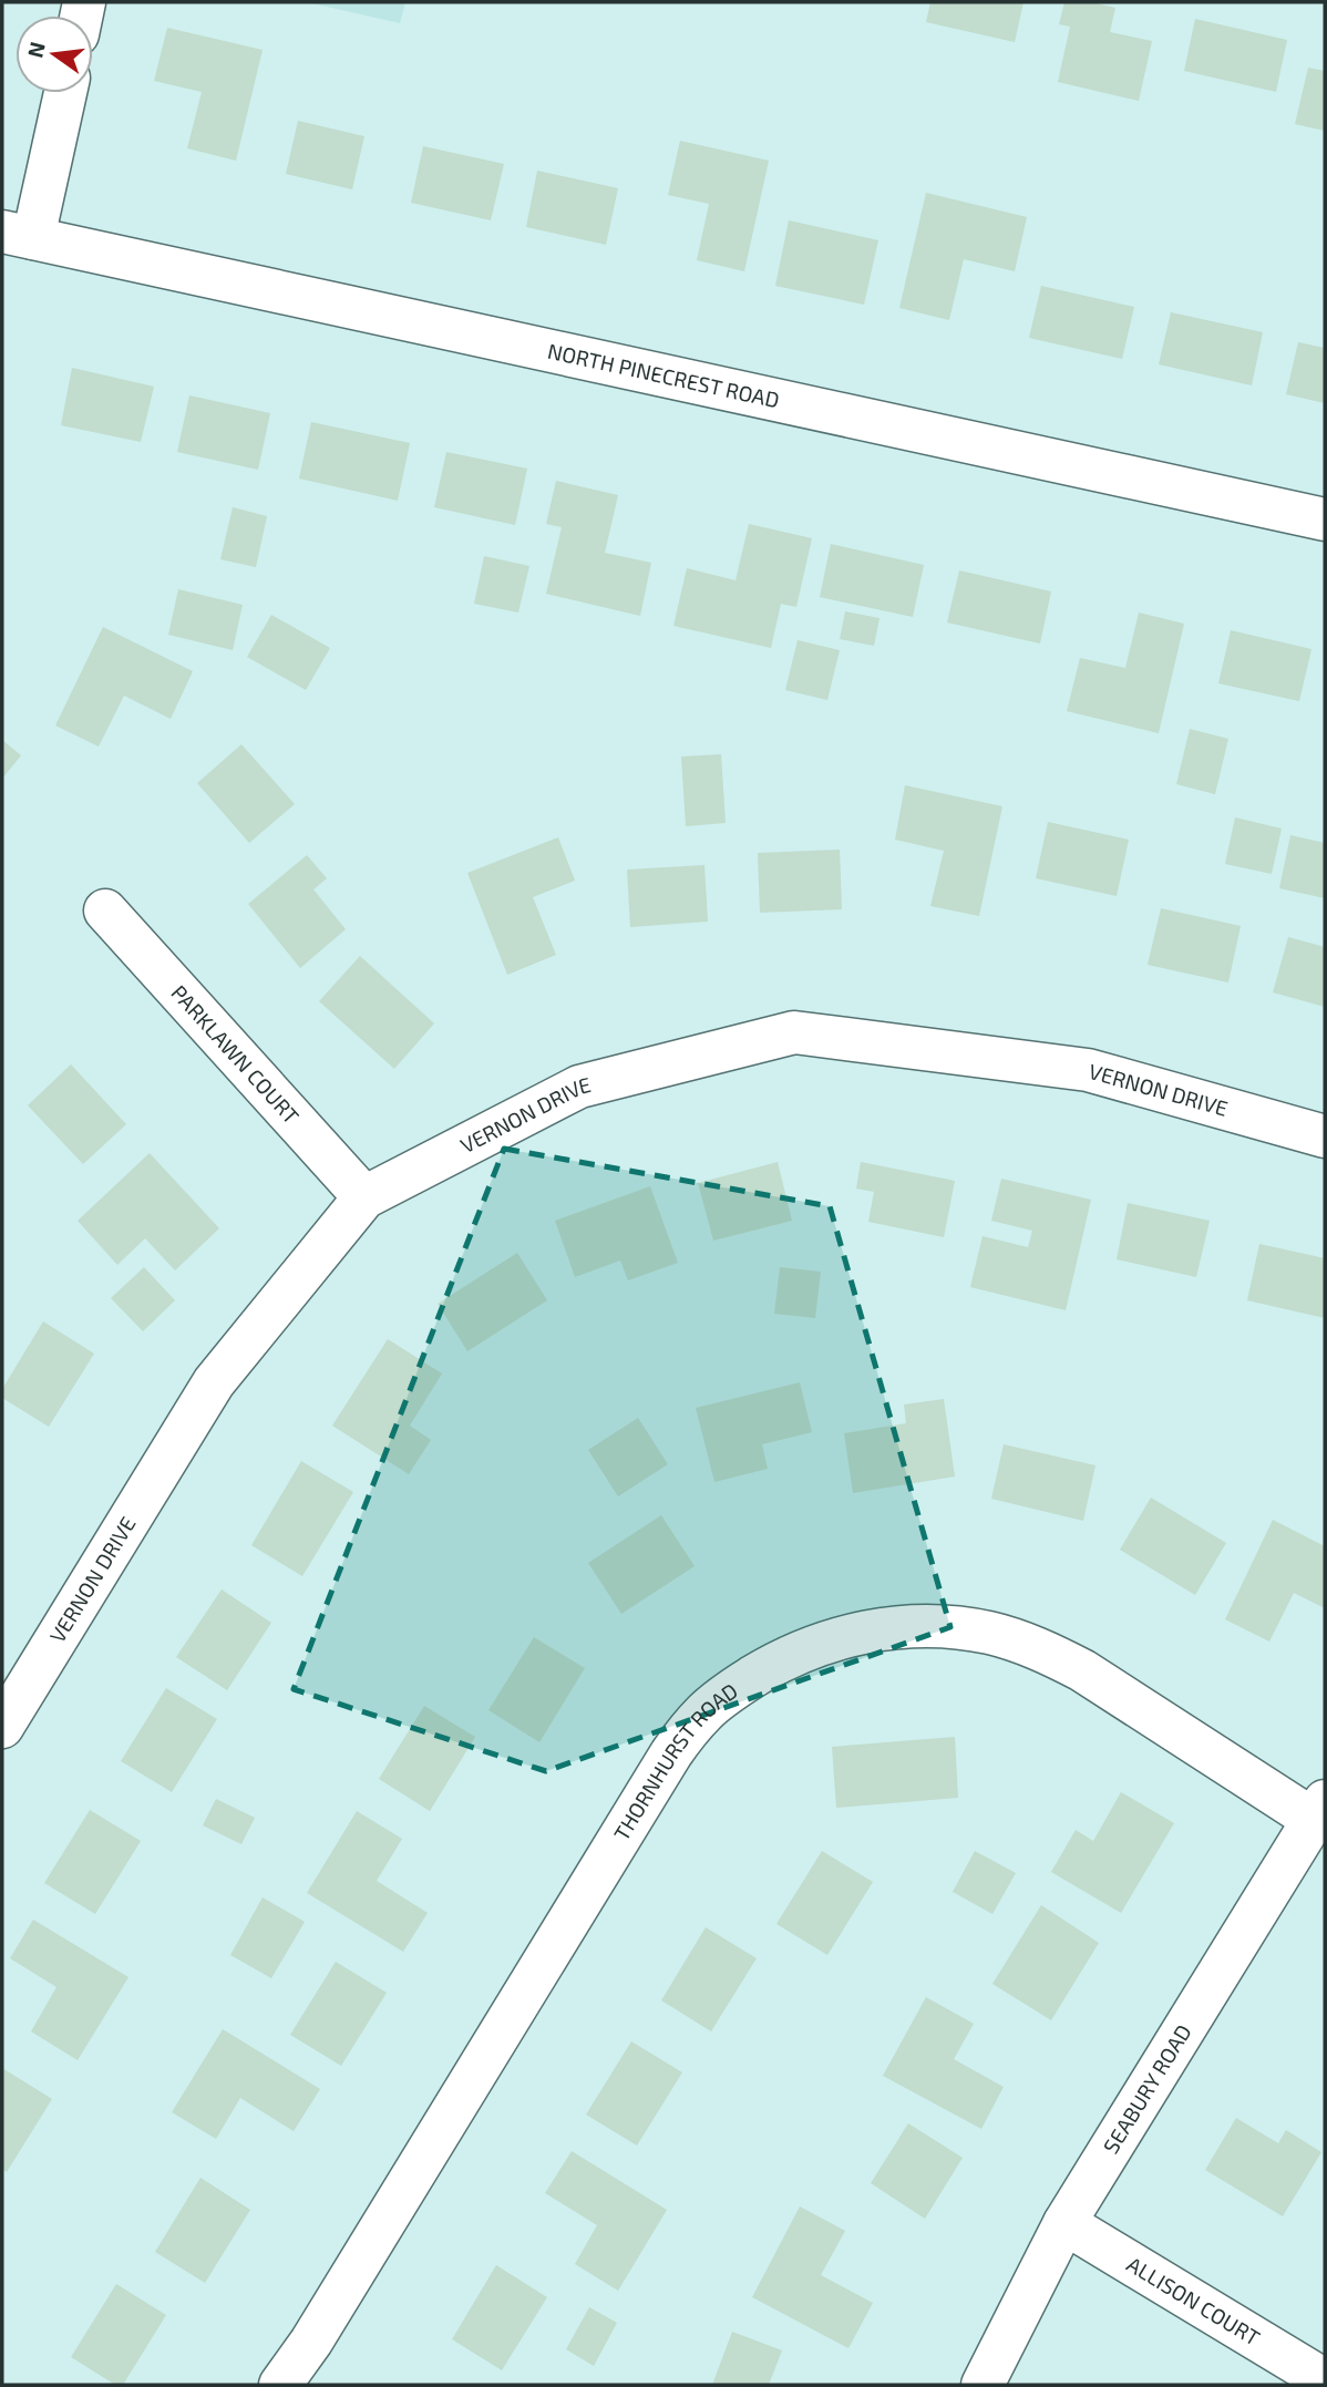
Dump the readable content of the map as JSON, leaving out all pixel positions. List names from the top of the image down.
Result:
{
  "streets": {
    "street": [
      "NORTH PINECREST ROAD",
      "PARKLAWN COURT",
      "VERNON DRIVE",
      "THORNHURST ROAD",
      "SEABURY ROAD",
      "ALLISON COURT"
    ]
  },
  "crossings": [
    ["PARKLAWN COURT", "VERNON DRIVE"],
    ["THORNHURST ROAD", "SEABURY ROAD"],
    ["SEABURY ROAD", "ALLISON COURT"]
  ],
  "north": "left"
}
